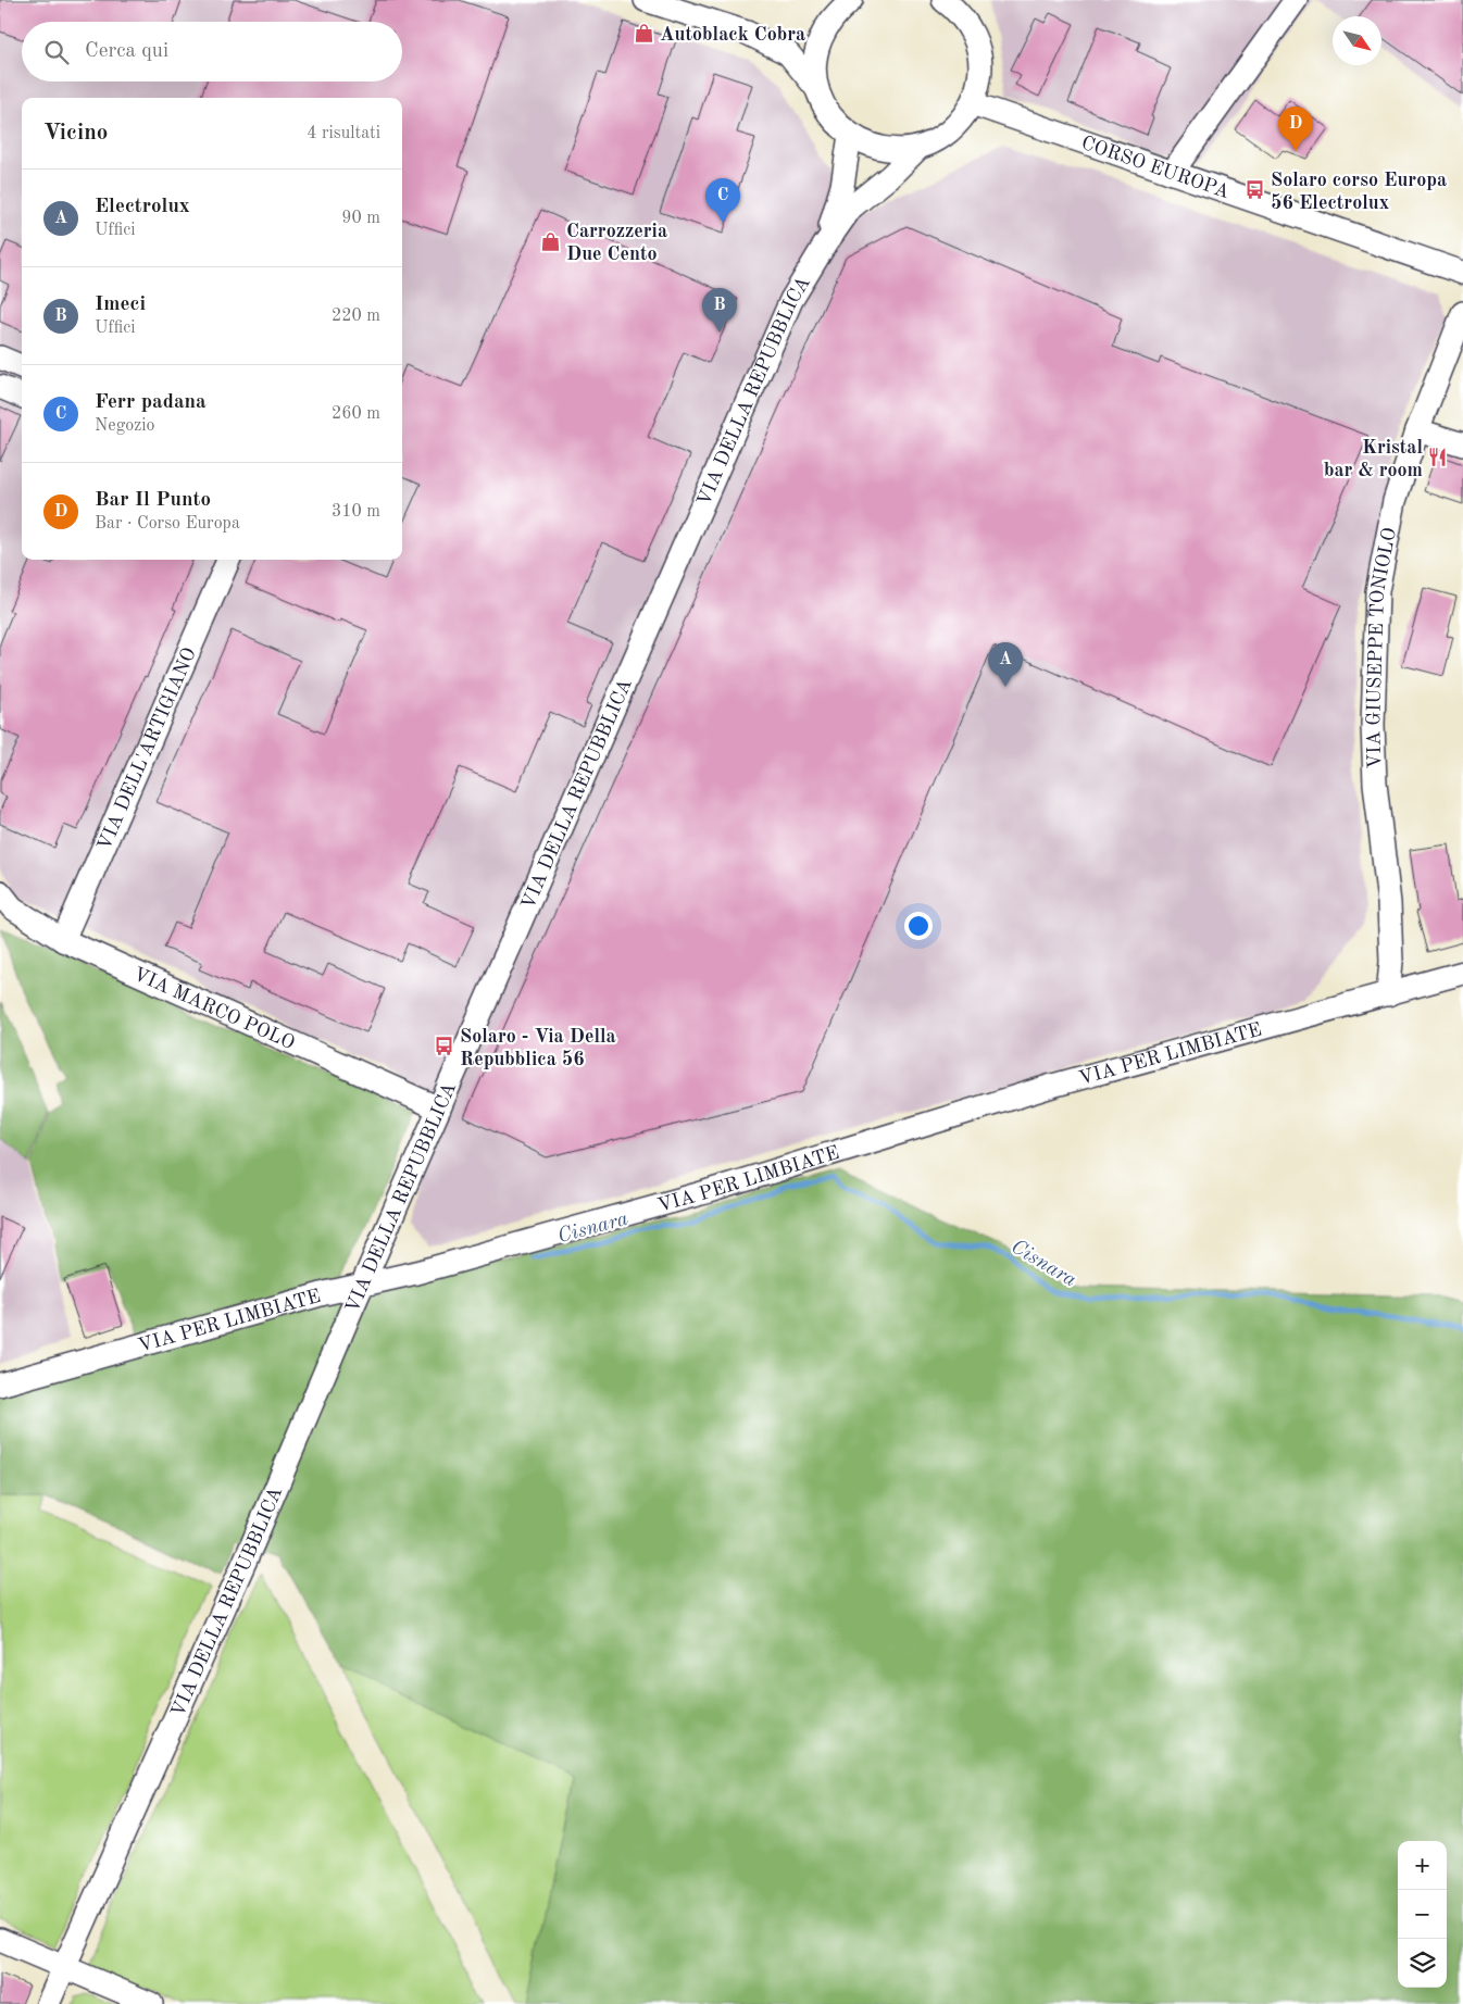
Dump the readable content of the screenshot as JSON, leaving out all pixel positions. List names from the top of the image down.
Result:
{
  "streets": {
    "street": [
      "CORSO EUROPA",
      "VIA DELLA REPUBBLICA",
      "VIA GIUSEPPE TONIOLO",
      "VIA DELL'ARTIGIANO",
      "VIA MARCO POLO",
      "VIA PER LIMBIATE"
    ]
  },
  "crossings": [
    ["VIA DELLA REPUBBLICA", "VIA MARCO POLO"],
    ["VIA DELLA REPUBBLICA", "VIA PER LIMBIATE"],
    ["VIA GIUSEPPE TONIOLO", "VIA PER LIMBIATE"],
    ["VIA DELL'ARTIGIANO", "VIA MARCO POLO"]
  ],
  "water": ["Cisnara"],
  "places": {
    "shop": ["Autoblack Cobra", "Carrozzeria Due Cento"],
    "bus stop": ["Solaro corso Europa 56 Electrolux", "Solaro - Via Della Repubblica 56"],
    "restaurant": ["Kristal bar & room"]
  },
  "north": "bottom right",
  "page": {
    "search": "Cerca qui",
    "heading": ["Vicino", "4 risultati"],
    "pins": [
      "D",
      "C",
      "B",
      "A"
    ],
    "list": [
      {
        "mark": "A",
        "name": "Electrolux",
        "note": "Uffici",
        "value": "90 m"
      },
      {
        "mark": "B",
        "name": "Imeci",
        "note": "Uffici",
        "value": "220 m"
      },
      {
        "mark": "C",
        "name": "Ferr padana",
        "note": "Negozio",
        "value": "260 m"
      },
      {
        "mark": "D",
        "name": "Bar Il Punto",
        "note": "Bar · Corso Europa",
        "value": "310 m"
      }
    ],
    "map_buttons": ["+", "−"]
  }
}
